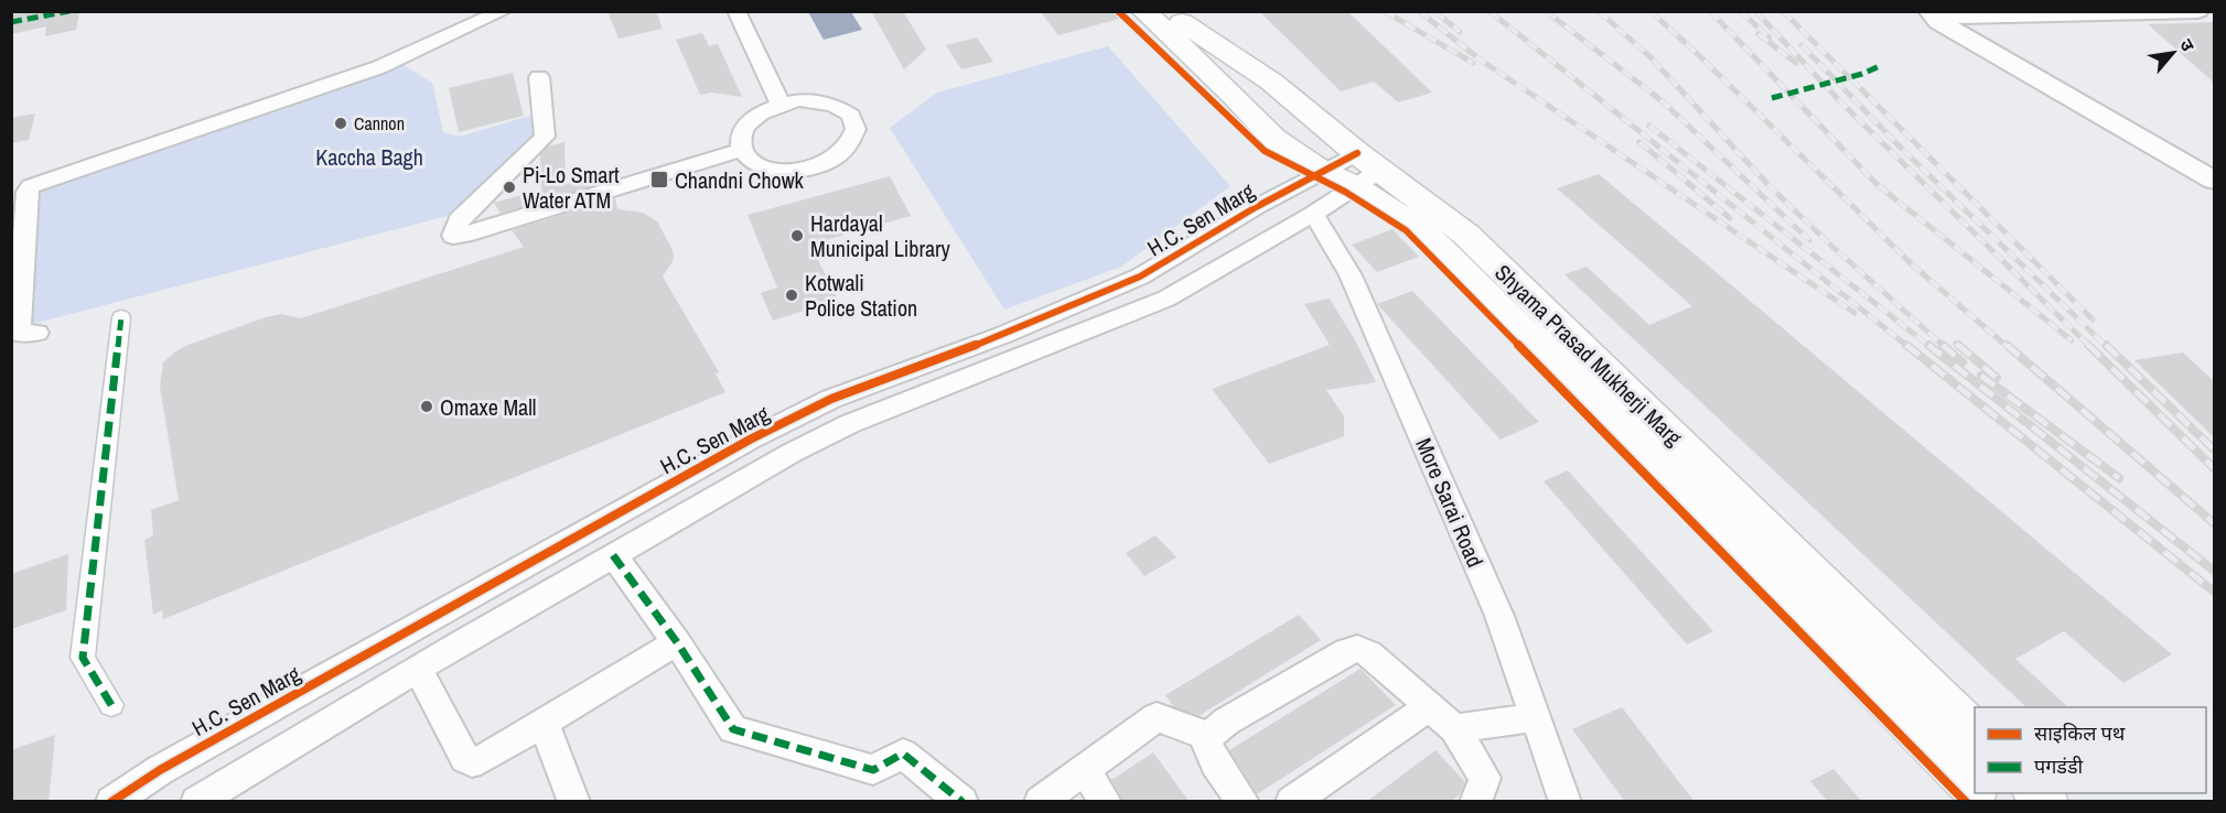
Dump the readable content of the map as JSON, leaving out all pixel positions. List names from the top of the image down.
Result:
{
  "streets": {
    "main road": ["Shyama Prasad Mukherji Marg"],
    "street": ["H.C. Sen Marg", "More Sarai Road"]
  },
  "crossings": [
    ["H.C. Sen Marg", "Shyama Prasad Mukherji Marg"]
  ],
  "parks": ["Kaccha Bagh"],
  "places": {
    "other": [
      "Cannon",
      "Pi-Lo Smart Water ATM",
      "Hardayal Municipal Library",
      "Kotwali Police Station",
      "Omaxe Mall"
    ],
    "transit": ["Chandni Chowk"]
  },
  "legend": ["साइकिल पथ", "पगडंडी"],
  "north": "top right"
}
